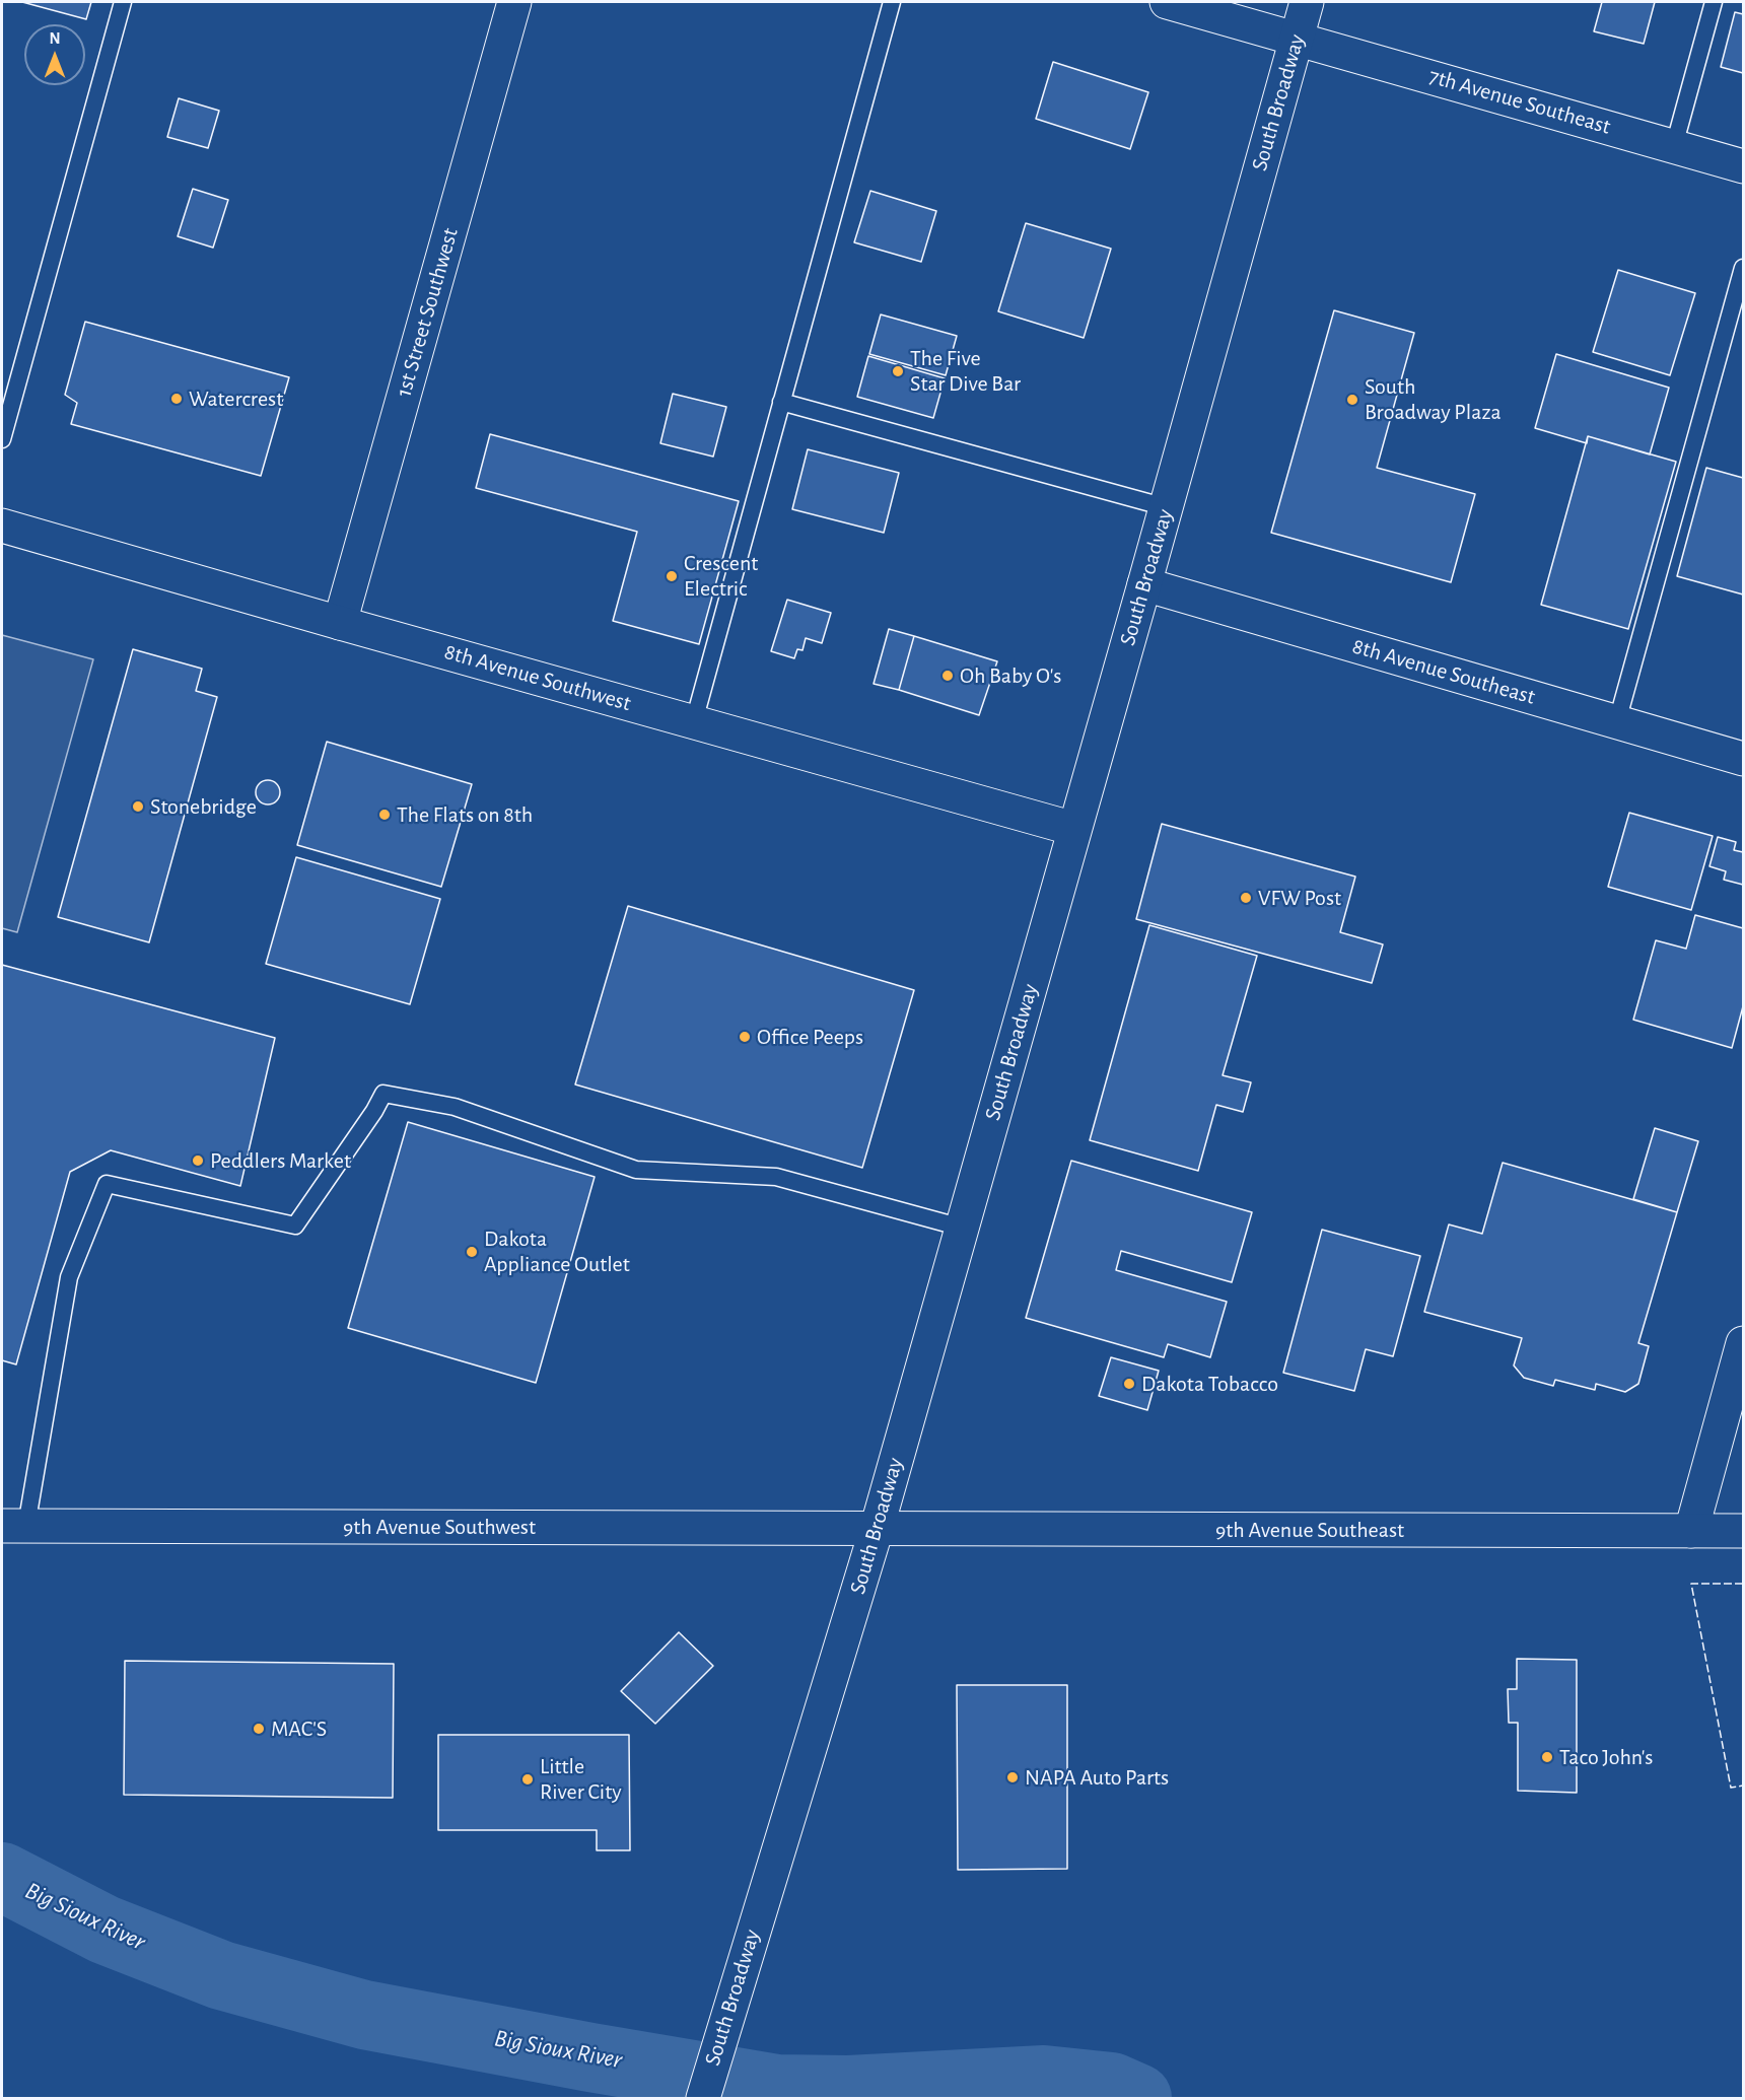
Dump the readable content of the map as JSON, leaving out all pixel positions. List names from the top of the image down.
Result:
{
  "streets": {
    "street": [
      "7th Avenue Southeast",
      "South Broadway",
      "1st Street Southwest",
      "8th Avenue Southeast",
      "8th Avenue Southwest",
      "9th Avenue Southwest",
      "9th Avenue Southeast"
    ]
  },
  "crossings": [
    ["7th Avenue Southeast", "South Broadway"],
    ["South Broadway", "8th Avenue Southeast"],
    ["South Broadway", "8th Avenue Southwest"],
    ["South Broadway", "9th Avenue Southwest"],
    ["South Broadway", "9th Avenue Southeast"],
    ["1st Street Southwest", "8th Avenue Southwest"],
    ["9th Avenue Southwest", "9th Avenue Southeast"]
  ],
  "water": ["Big Sioux River"],
  "places": [
    "The Five Star Dive Bar",
    "Watercrest",
    "South Broadway Plaza",
    "Crescent Electric",
    "Oh Baby O's",
    "Stonebridge",
    "The Flats on 8th",
    "VFW Post",
    "Office Peeps",
    "Peddlers Market",
    "Dakota Appliance Outlet",
    "Dakota Tobacco",
    "MAC'S",
    "Taco John's",
    "NAPA Auto Parts",
    "Little River City"
  ],
  "north": "top"
}
